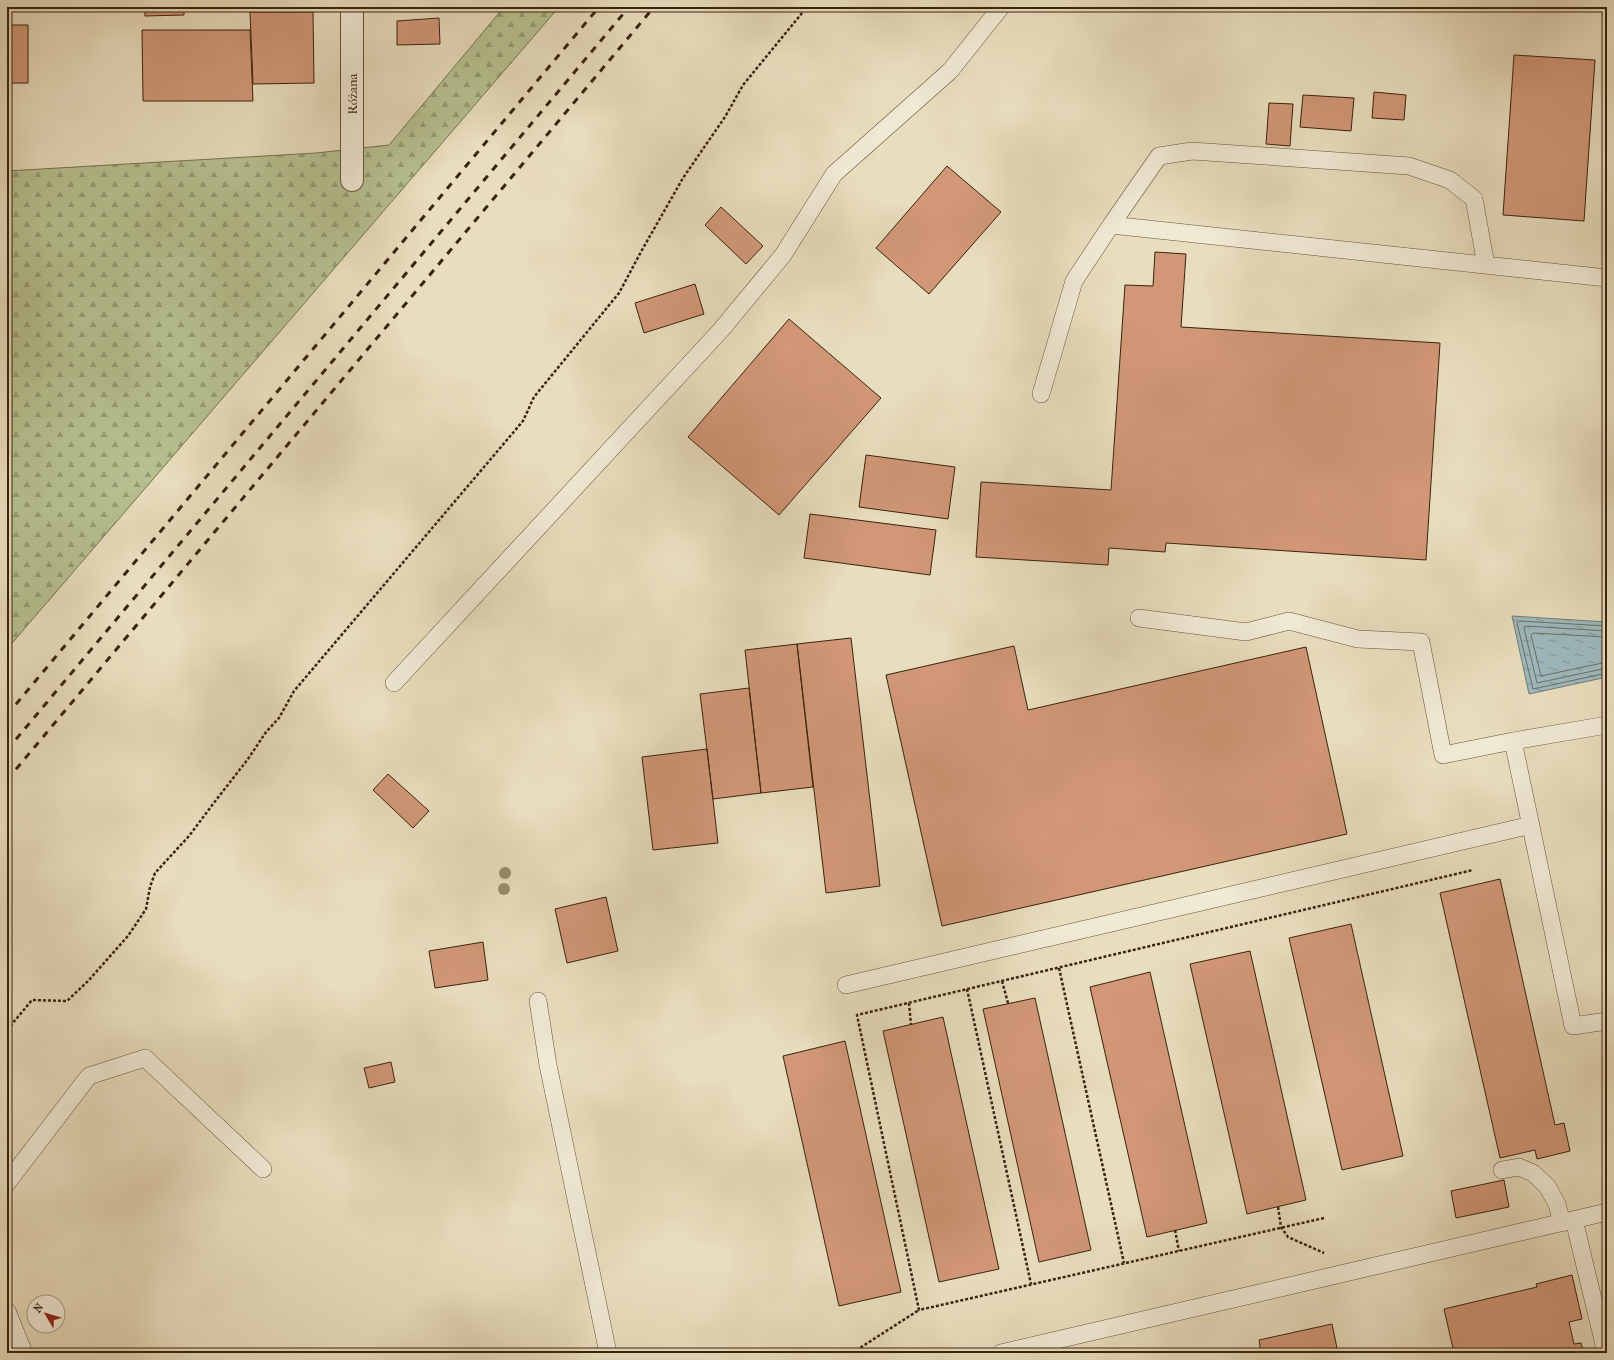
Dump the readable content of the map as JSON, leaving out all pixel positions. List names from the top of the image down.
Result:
{
  "streets": {
    "street": ["Różana"]
  },
  "north": "top left"
}
